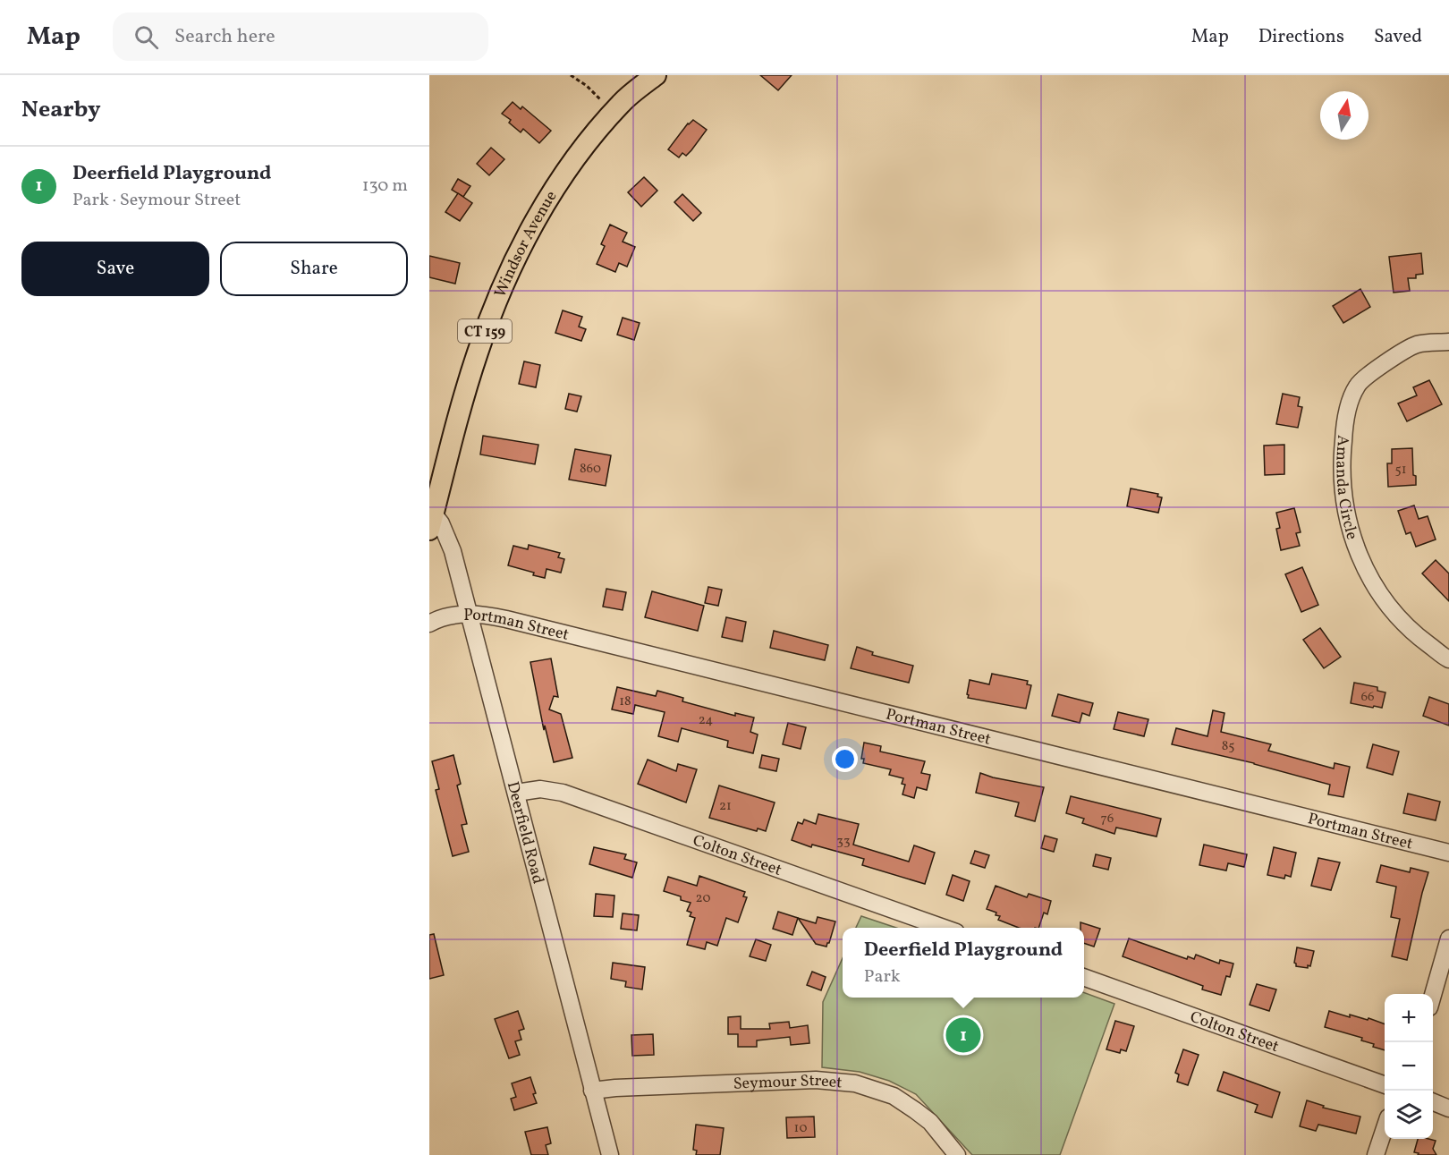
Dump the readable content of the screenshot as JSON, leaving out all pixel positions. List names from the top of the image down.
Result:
{
  "streets": {
    "main road": ["Windsor Avenue", "CT 159"],
    "street": [
      "Amanda Circle",
      "Portman Street",
      "Deerfield Road",
      "Colton Street",
      "Seymour Street"
    ]
  },
  "crossings": [
    ["Windsor Avenue", "Deerfield Road"],
    ["Portman Street", "Deerfield Road"],
    ["Deerfield Road", "Colton Street"],
    ["Deerfield Road", "Seymour Street"]
  ],
  "house_numbers": [
    "860",
    "51",
    "66",
    "18",
    "24",
    "85",
    "21",
    "76",
    "33",
    "20",
    "10"
  ],
  "north": "top",
  "page": {
    "header": "Map",
    "search": "Search here",
    "nav": ["Map", "Directions", "Saved"],
    "heading": "Nearby",
    "list": [
      {
        "mark": "1",
        "name": "Deerfield Playground",
        "note": "Park · Seymour Street",
        "value": "130 m"
      }
    ],
    "buttons": ["Save", "Share"],
    "popup": ["Deerfield Playground", "Park"],
    "map_buttons": ["+", "−"],
    "pins": "1"
  }
}
